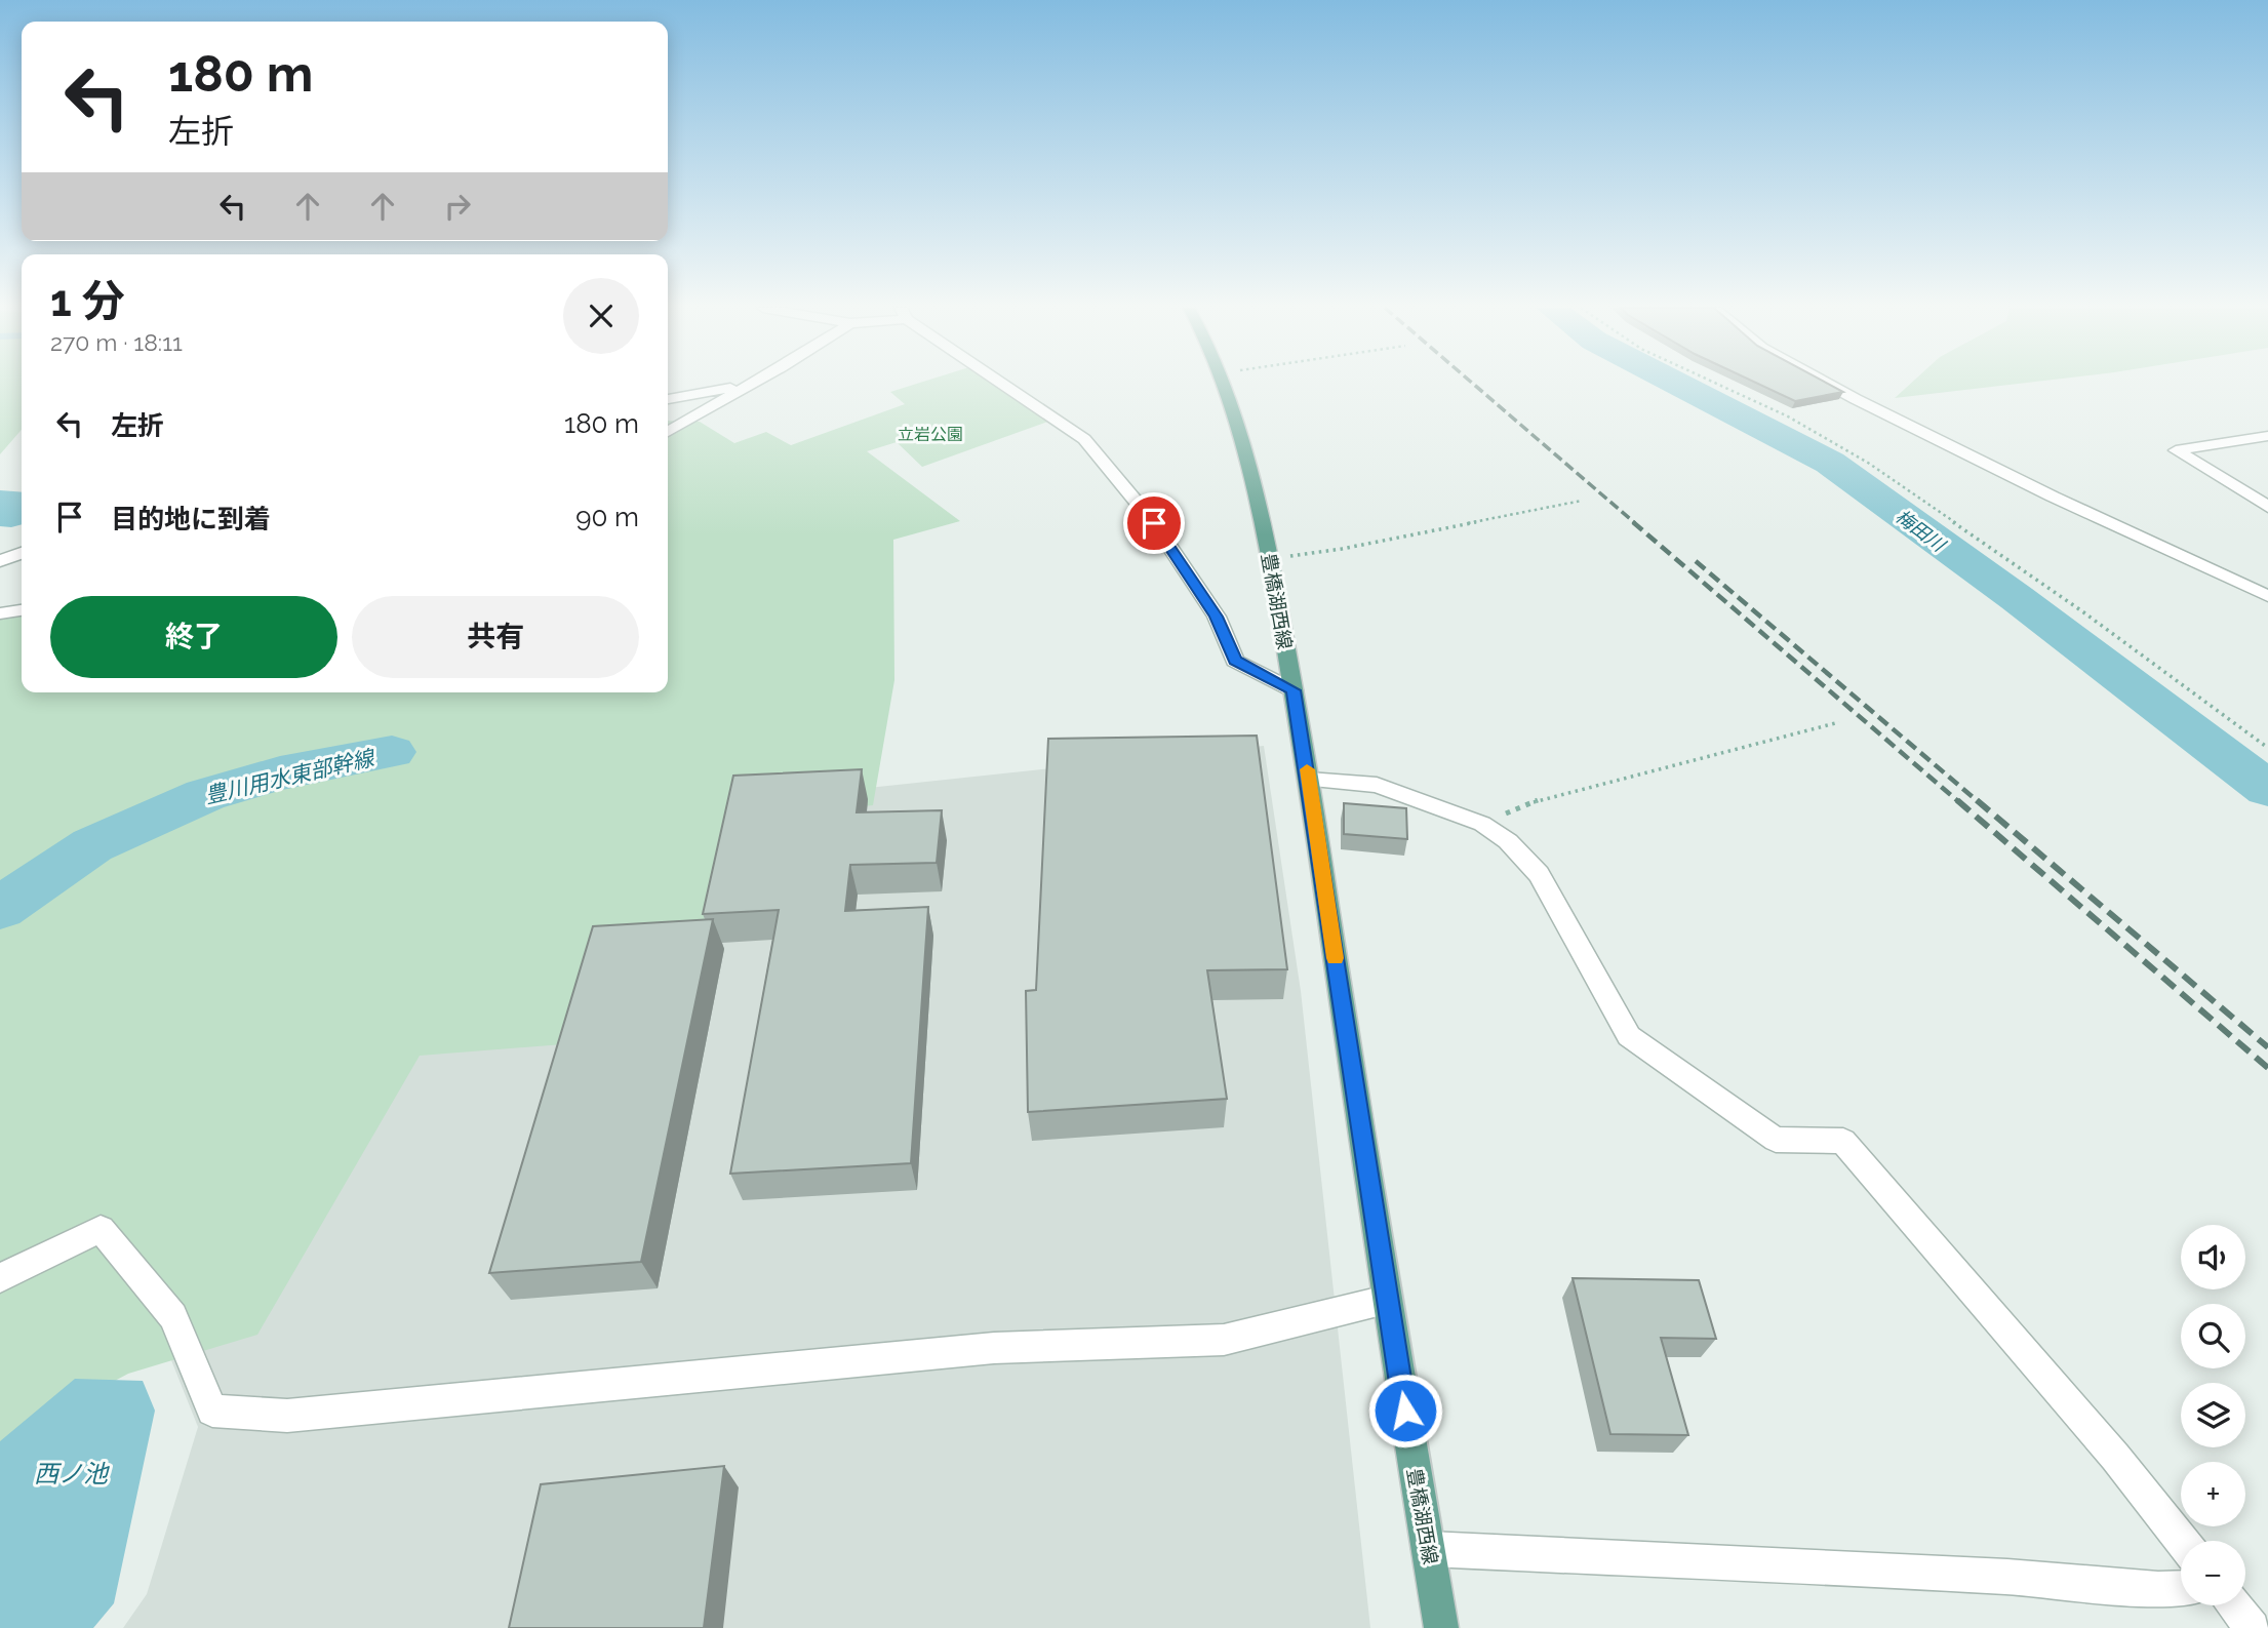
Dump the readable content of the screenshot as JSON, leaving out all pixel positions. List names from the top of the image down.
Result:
{
  "streets": {
    "main road": ["豊橋湖西線"]
  },
  "water": ["梅田川", "豊川用水東部幹線", "西ノ池"],
  "parks": ["立岩公園"],
  "page": {
    "turn": ["180 m", "左折"],
    "heading": ["1 分", "270 m · 18:11"],
    "list": [
      {
        "name": "左折",
        "value": "180 m"
      },
      {
        "name": "目的地に到着",
        "value": "90 m"
      }
    ],
    "buttons": ["終了", "共有"],
    "map_buttons": ["+", "−"]
  }
}
